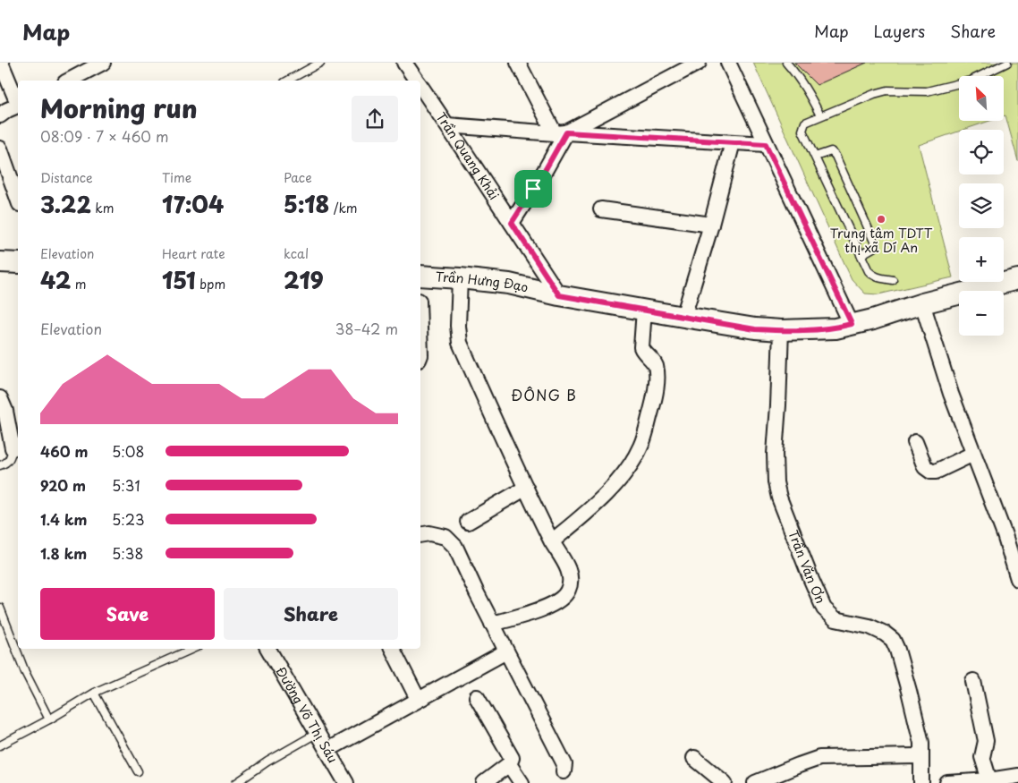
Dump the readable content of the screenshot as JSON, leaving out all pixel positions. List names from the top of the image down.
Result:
{
  "streets": {
    "main road": ["Trần Hưng Đạo"],
    "street": ["Trần Quang Khải", "Trần Văn Ơn", "Đường Võ Thị Sáu"]
  },
  "crossings": [
    ["Trần Quang Khải", "Trần Hưng Đạo"],
    ["Trần Hưng Đạo", "Trần Văn Ơn"]
  ],
  "districts": ["ĐÔNG B"],
  "places": ["Trung tâm TDTT thị xã Dĩ An"],
  "north": "top left",
  "page": {
    "header": "Map",
    "nav": ["Map", "Layers", "Share"],
    "map_buttons": ["+", "−"],
    "heading": ["Morning run", "08:09 · 7 × 460 m"],
    "stats": [
      ["Distance", "3.22 km"],
      ["Time", "17:04"],
      ["Pace", "5:18 /km"],
      ["Elevation", "42 m"],
      ["Heart rate", "151 bpm"],
      ["kcal", "219"]
    ],
    "chart": ["Elevation", "38–42 m"],
    "list": [
      {
        "name": "460 m",
        "note": "5:08"
      },
      {
        "name": "920 m",
        "note": "5:31"
      },
      {
        "name": "1.4 km",
        "note": "5:23"
      },
      {
        "name": "1.8 km",
        "note": "5:38"
      }
    ],
    "buttons": ["Save", "Share"]
  }
}
